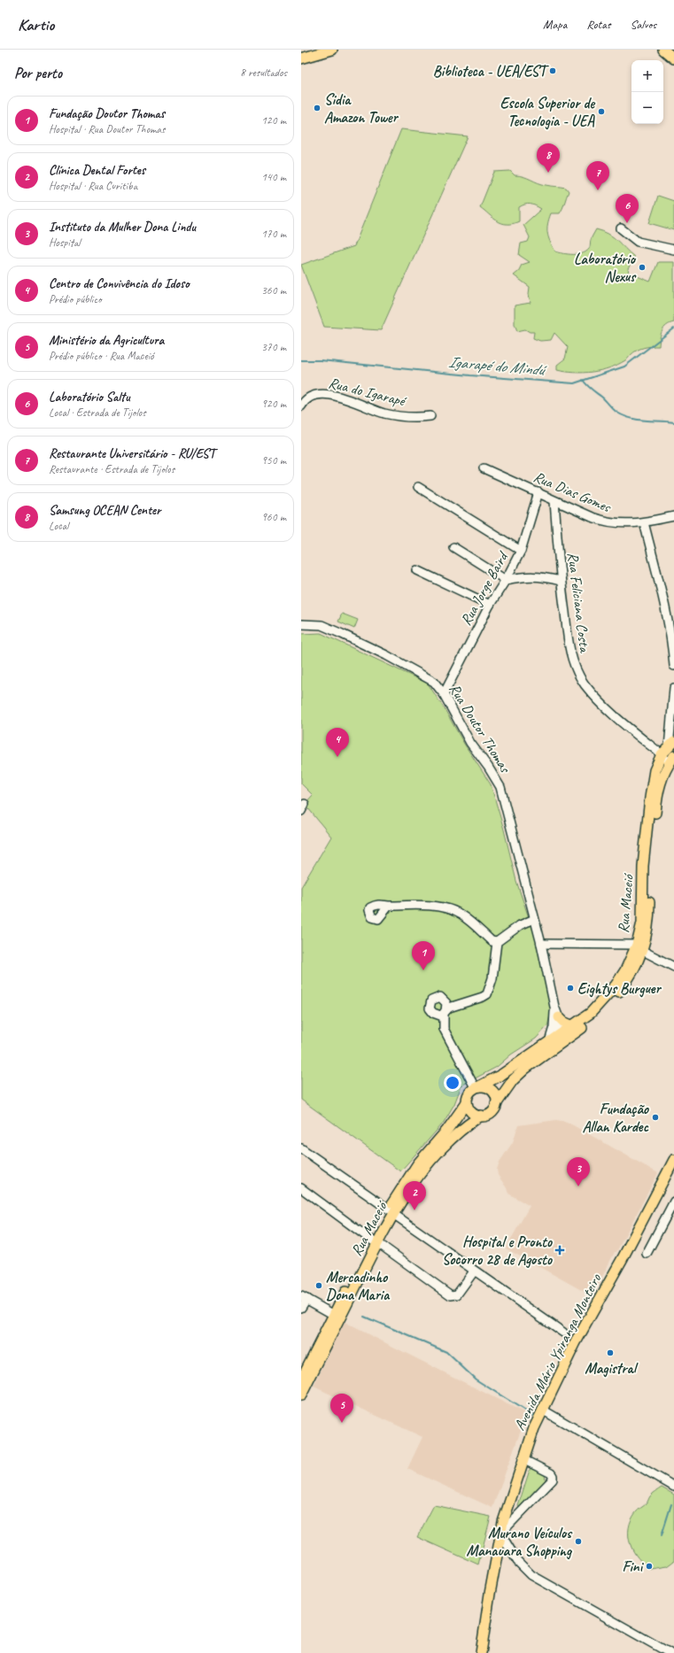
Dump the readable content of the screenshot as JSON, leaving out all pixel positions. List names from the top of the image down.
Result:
{
  "streets": {
    "main road": ["Rua Maceió", "Avenida Mário Ypiranga Monteiro"],
    "street": [
      "Rua do Igarapé",
      "Rua Dias Gomes",
      "Rua Jorge Baird",
      "Rua Feliciana Costa",
      "Rua Doutor Thomas"
    ]
  },
  "crossings": [
    ["Rua Dias Gomes", "Rua Jorge Baird"],
    ["Rua Dias Gomes", "Rua Feliciana Costa"],
    ["Rua Jorge Baird", "Rua Doutor Thomas"],
    ["Rua Feliciana Costa", "Rua Maceió"],
    ["Rua Doutor Thomas", "Rua Maceió"]
  ],
  "water": ["Igarapé do Mindú"],
  "places": {
    "other": [
      "Biblioteca - UEA/EST",
      "Sidia Amazon Tower",
      "Escola Superior de Tecnologia - UEA",
      "Laboratório Nexus",
      "Eightys Burguer",
      "Fundação Allan Kardec",
      "Mercadinho Dona Maria",
      "Magistral",
      "Murano Veículos Manauara Shopping",
      "Fini"
    ],
    "health": ["Hospital e Pronto Socorro 28 de Agosto"]
  },
  "page": {
    "header": "Kartio",
    "nav": ["Mapa", "Rotas", "Salvos"],
    "heading": ["Por perto", "8 resultados"],
    "map_buttons": ["+", "−"],
    "list": [
      {
        "mark": "1",
        "name": "Fundação Doutor Thomas",
        "note": "Hospital · Rua Doutor Thomas",
        "value": "120 m"
      },
      {
        "mark": "2",
        "name": "Clínica Dental Fortes",
        "note": "Hospital · Rua Curitiba",
        "value": "140 m"
      },
      {
        "mark": "3",
        "name": "Instituto da Mulher Dona Lindu",
        "note": "Hospital",
        "value": "170 m"
      },
      {
        "mark": "4",
        "name": "Centro de Convivência do Idoso",
        "note": "Prédio público",
        "value": "360 m"
      },
      {
        "mark": "5",
        "name": "Ministério da Agricultura",
        "note": "Prédio público · Rua Maceió",
        "value": "370 m"
      },
      {
        "mark": "6",
        "name": "Laboratório Saltu",
        "note": "Local · Estrada de Tijolos",
        "value": "920 m"
      },
      {
        "mark": "7",
        "name": "Restaurante Universitário - RU/EST",
        "note": "Restaurante · Estrada de Tijolos",
        "value": "950 m"
      },
      {
        "mark": "8",
        "name": "Samsung OCEAN Center",
        "note": "Local",
        "value": "960 m"
      }
    ],
    "pins": [
      "8",
      "7",
      "6",
      "4",
      "1",
      "3",
      "2",
      "5"
    ]
  }
}
